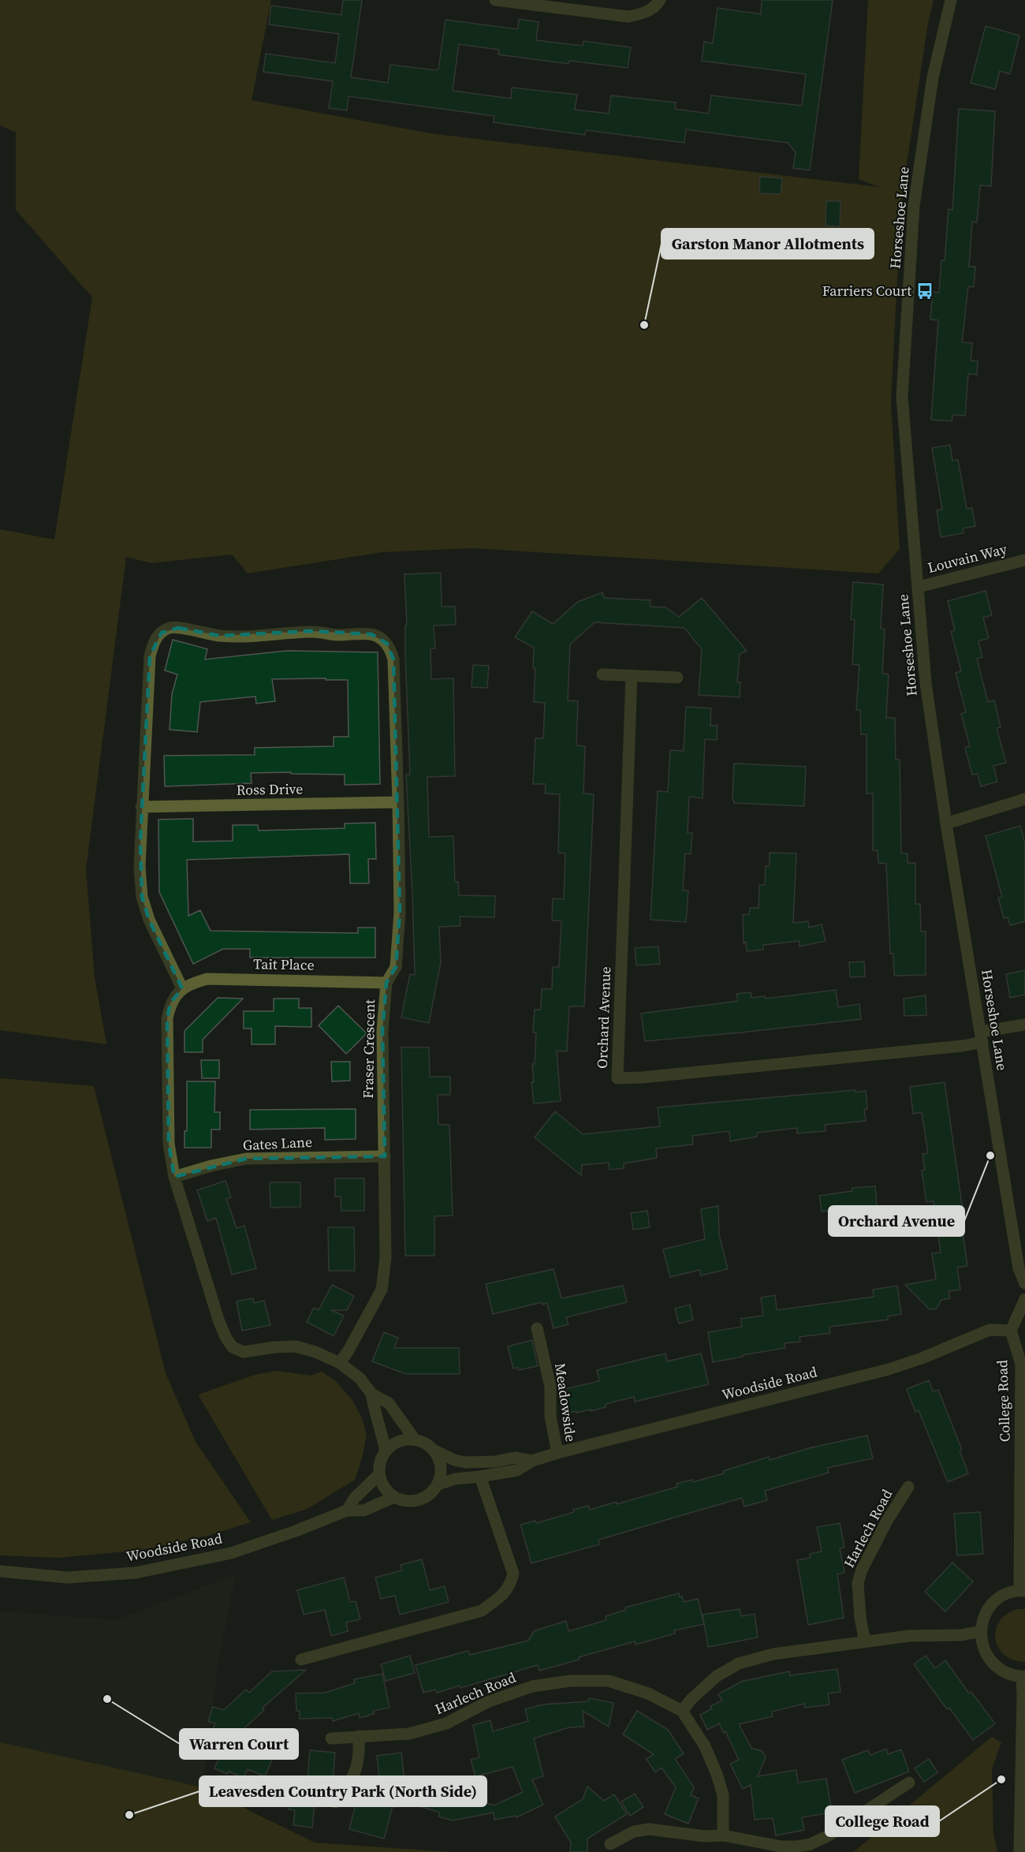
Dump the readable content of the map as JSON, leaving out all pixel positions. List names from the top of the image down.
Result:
{
  "streets": {
    "street": [
      "Horseshoe Lane",
      "Louvain Way",
      "Ross Drive",
      "Tait Place",
      "Orchard Avenue",
      "Fraser Crescent",
      "Gates Lane",
      "Woodside Road",
      "College Road",
      "Meadowside",
      "Harlech Road"
    ]
  },
  "crossings": [
    ["Horseshoe Lane", "Louvain Way"],
    ["Horseshoe Lane", "Orchard Avenue"],
    ["Ross Drive", "Fraser Crescent"],
    ["Tait Place", "Fraser Crescent"],
    ["Fraser Crescent", "Gates Lane"],
    ["Woodside Road", "College Road"],
    ["Woodside Road", "Meadowside"]
  ],
  "places": {
    "bus stop": ["Farriers Court"],
    "other": [
      "Garston Manor Allotments",
      "Orchard Avenue",
      "Warren Court",
      "College Road",
      "Leavesden Country Park (North Side)"
    ]
  }
}
